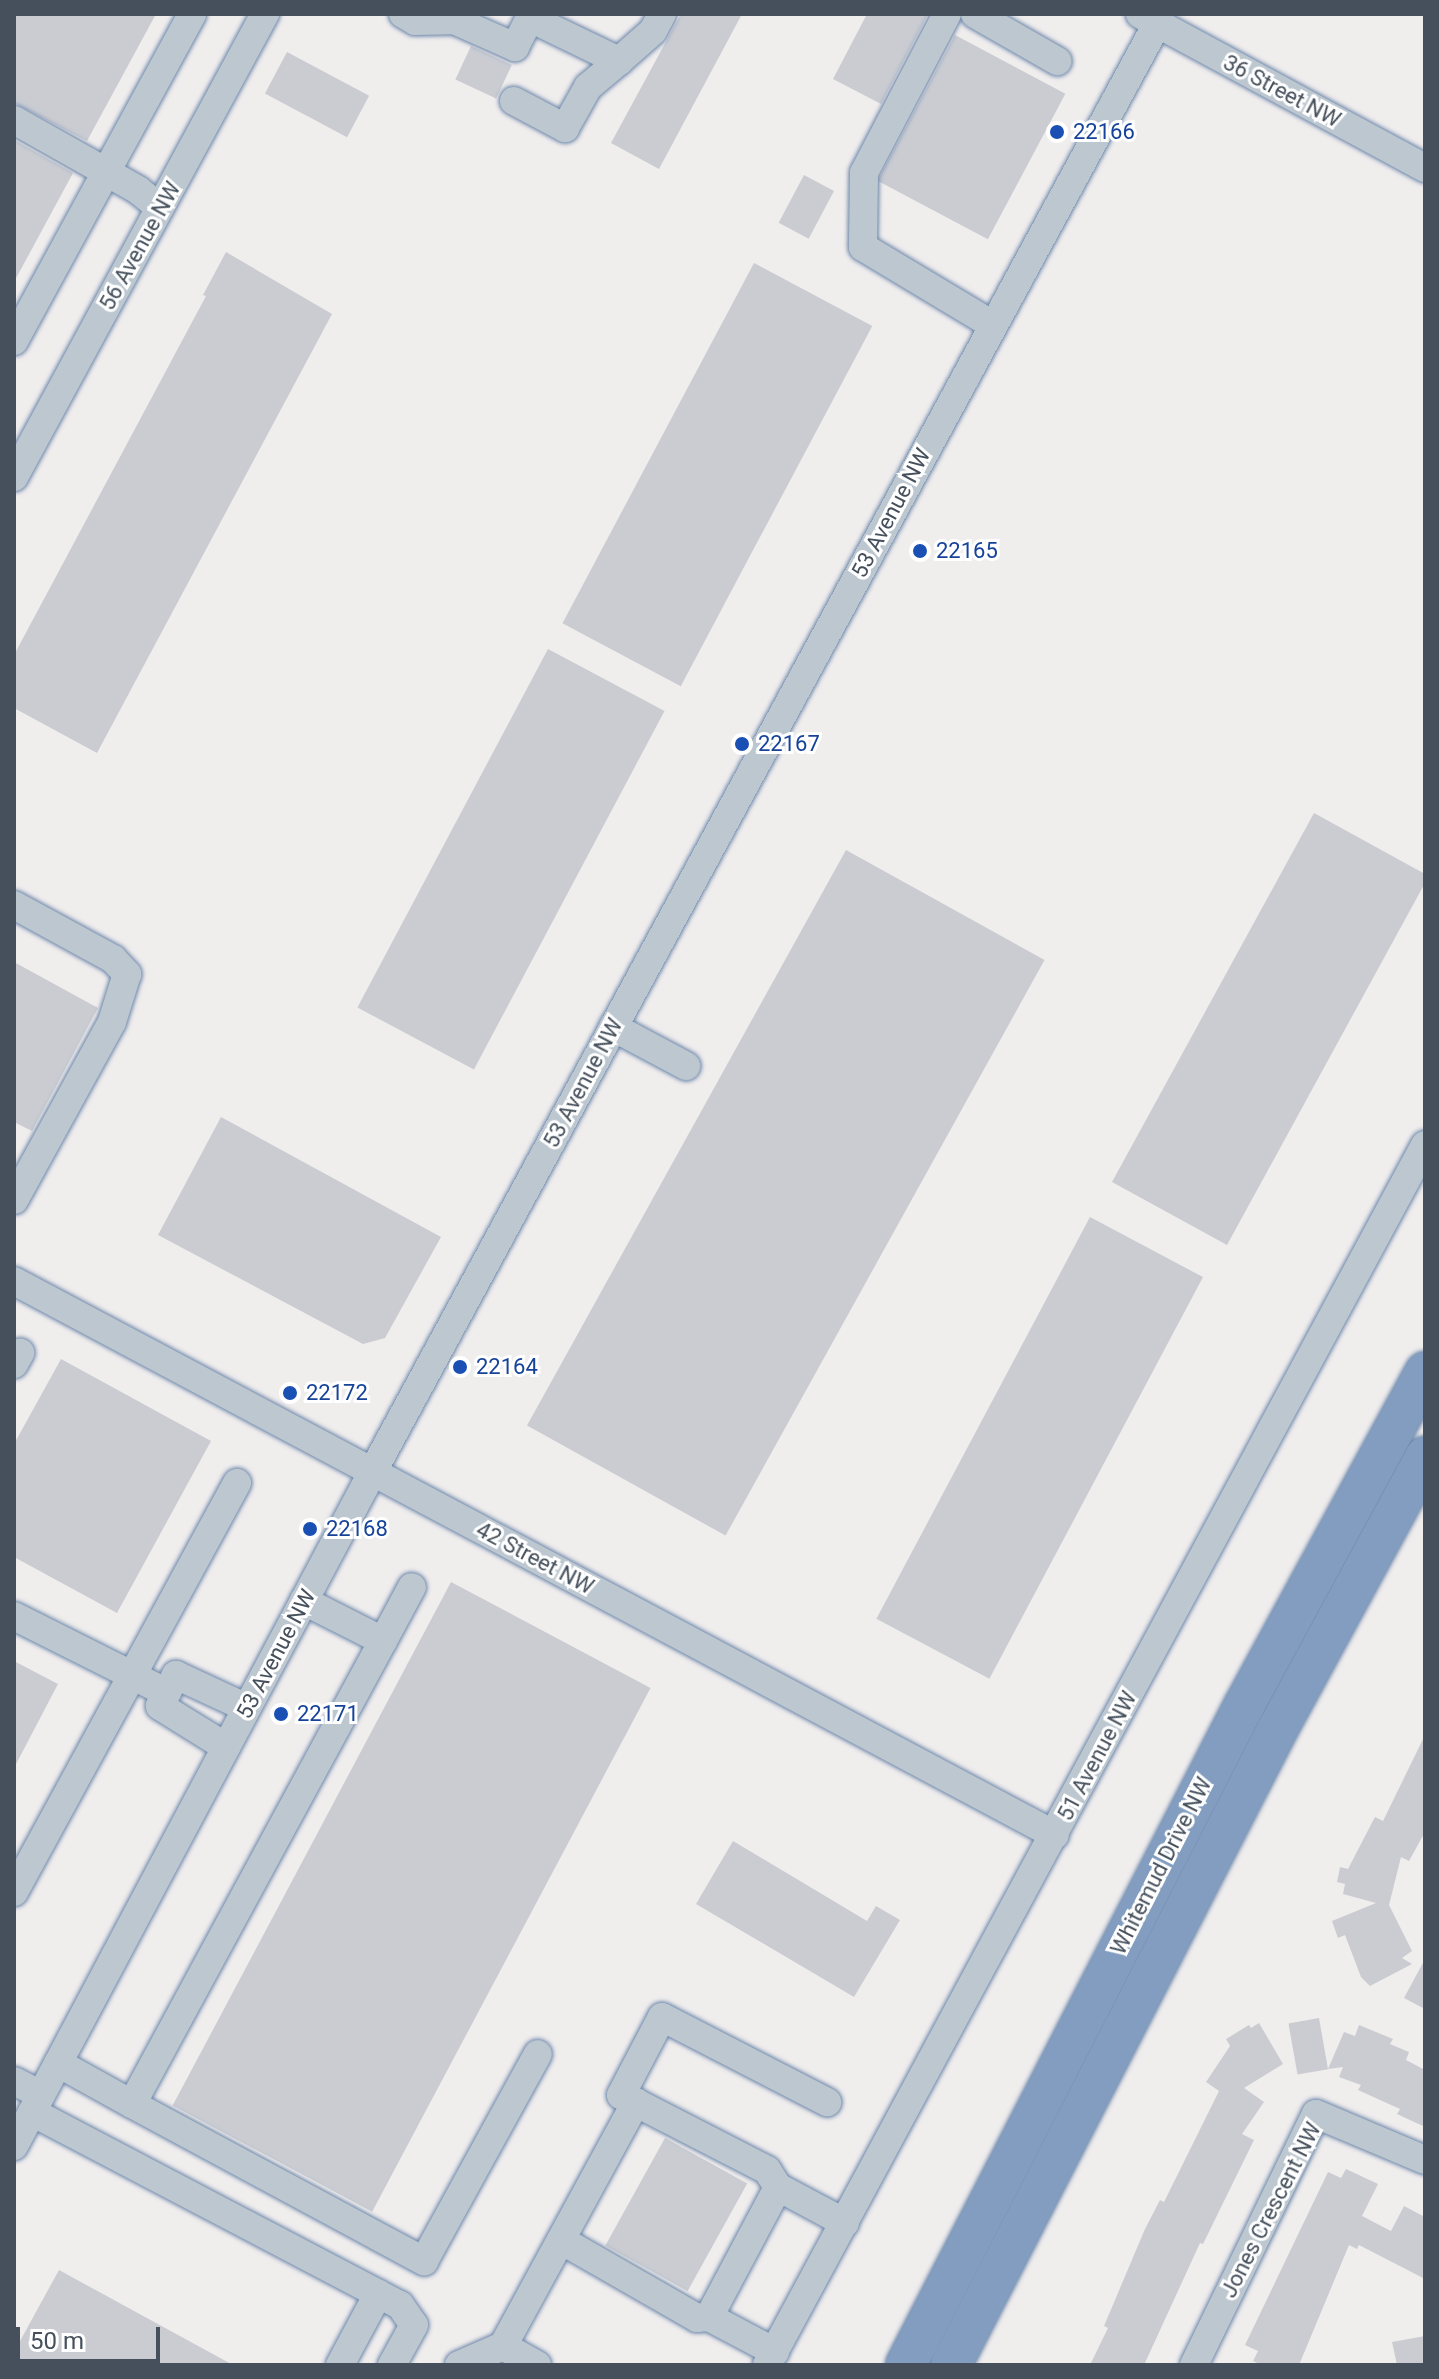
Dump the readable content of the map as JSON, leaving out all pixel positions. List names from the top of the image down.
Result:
{
  "streets": {
    "highway": ["Whitemud Drive NW"],
    "street": [
      "36 Street NW",
      "56 Avenue NW",
      "53 Avenue NW",
      "42 Street NW",
      "51 Avenue NW",
      "Jones Crescent NW"
    ]
  },
  "crossings": [
    ["36 Street NW", "53 Avenue NW"],
    ["53 Avenue NW", "42 Street NW"],
    ["42 Street NW", "51 Avenue NW"]
  ],
  "places": [
    "22166",
    "22165",
    "22167",
    "22164",
    "22172",
    "22168",
    "22171"
  ],
  "scale_bar": "50 m"
}
